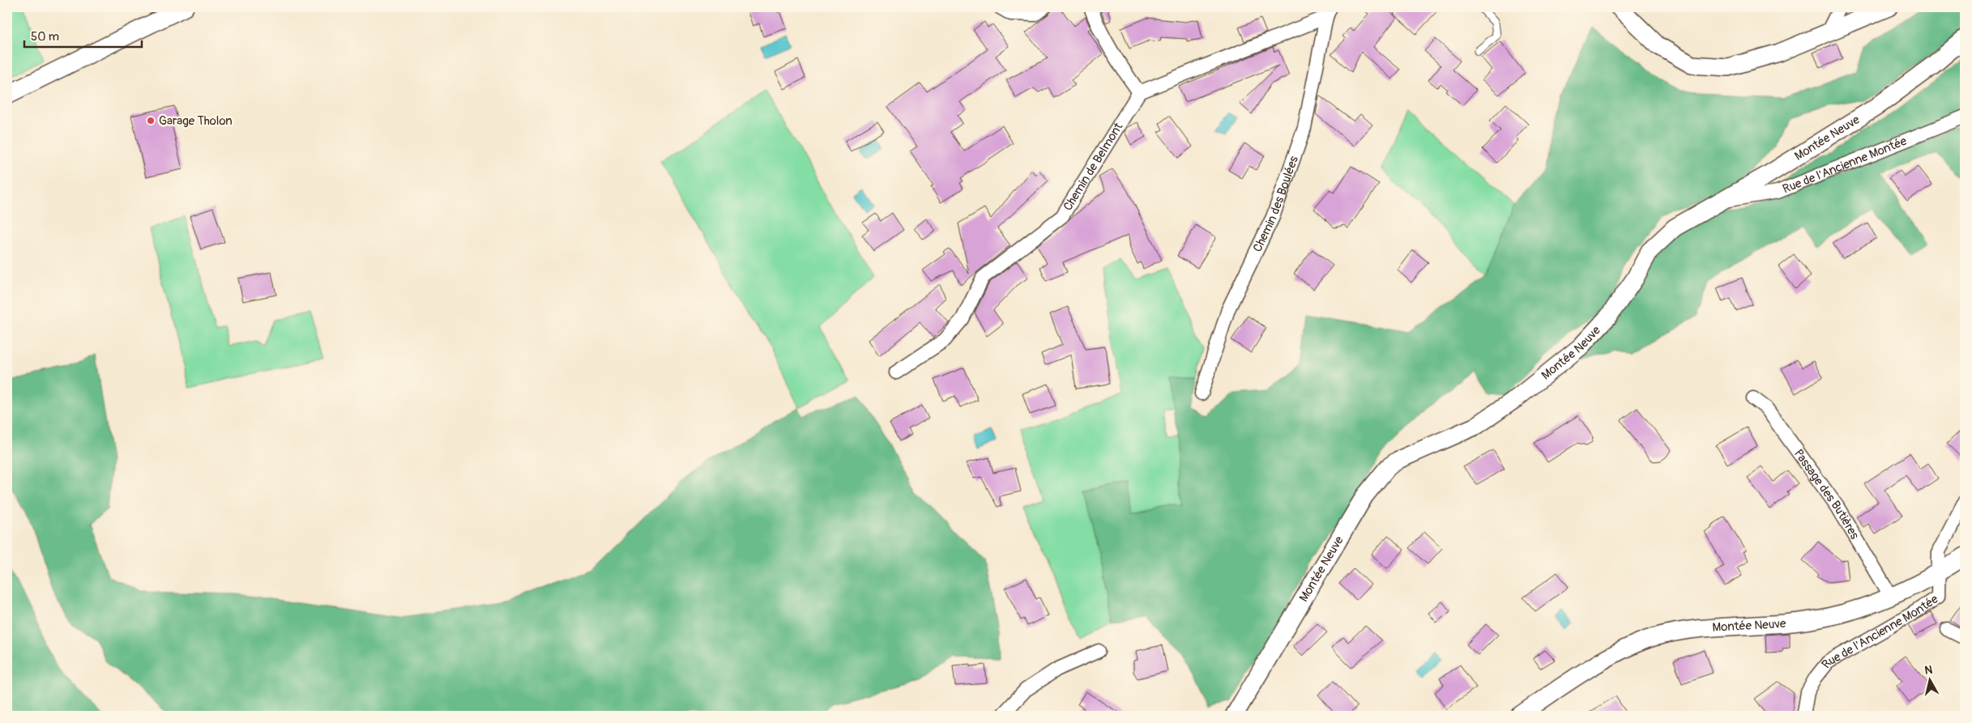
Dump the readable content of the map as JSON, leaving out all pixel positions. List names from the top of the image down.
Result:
{
  "streets": {
    "street": [
      "Montée Neuve",
      "Rue de l'Ancienne Montée",
      "Chemin de Belmont",
      "Chemin des Boulées",
      "Passage des Butières"
    ]
  },
  "crossings": [
    ["Montée Neuve", "Rue de l'Ancienne Montée"],
    ["Montée Neuve", "Passage des Butières"]
  ],
  "places": ["Garage Tholon"],
  "scale_bar": "50 m",
  "north": "top"
}
